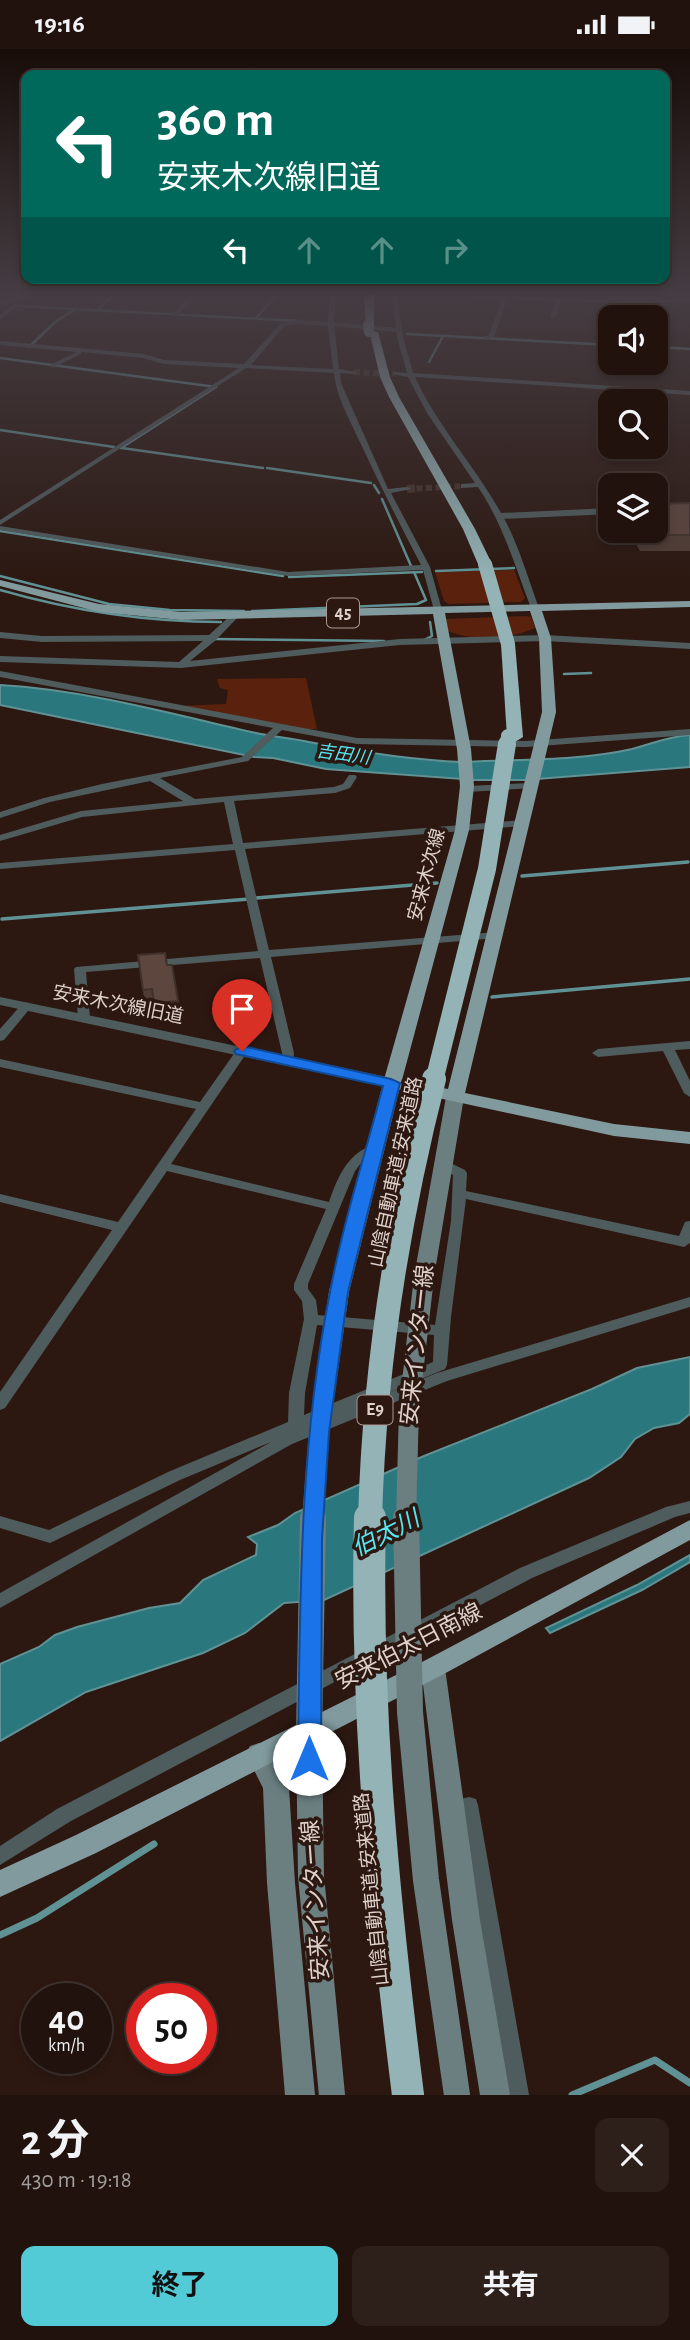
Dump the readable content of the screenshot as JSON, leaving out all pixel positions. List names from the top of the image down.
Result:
{
  "streets": {
    "highway": ["山陰自動車道;安来道路", "E9"],
    "main road": [
      "45",
      "安来木次線",
      "安来インター線",
      "安来伯太日南線"
    ],
    "street": ["安来木次線旧道"]
  },
  "crossings": [
    ["45", "安来木次線"],
    ["安来木次線", "安来木次線旧道"],
    ["安来木次線", "安来インター線"],
    ["安来木次線旧道", "安来インター線"]
  ],
  "water": ["吉田川", "伯太川"],
  "page": {
    "status": "19:16",
    "turn": ["360 m", "安来木次線旧道"],
    "speed": "40 km/h",
    "limit": "50",
    "heading": ["2 分", "430 m · 19:18"],
    "buttons": ["終了", "共有"]
  }
}
